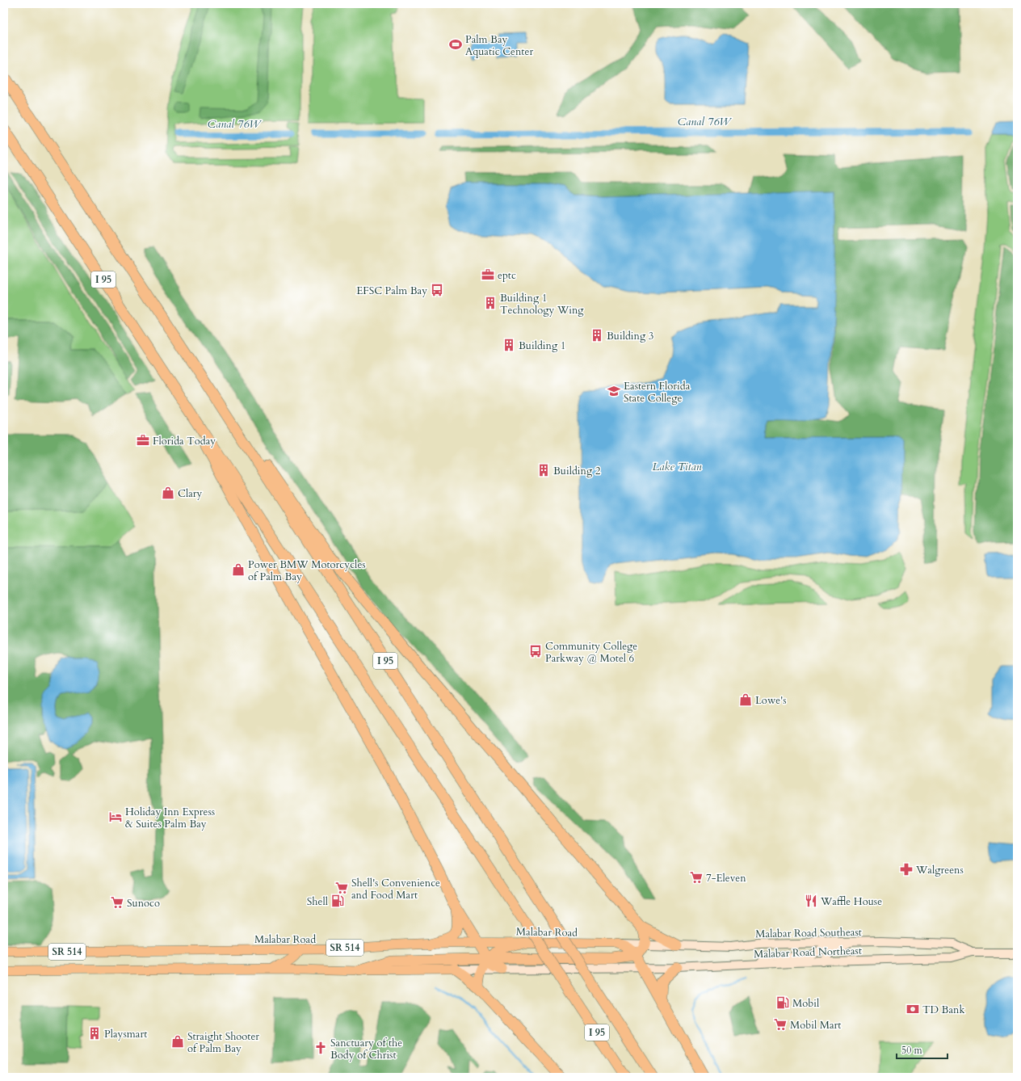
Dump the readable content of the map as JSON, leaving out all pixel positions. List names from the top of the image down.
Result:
{
  "streets": {
    "highway": ["I 95"],
    "main road": [
      "Malabar Road",
      "Malabar Road Southeast",
      "SR 514",
      "Malabar Road Northeast"
    ]
  },
  "crossings": [
    ["Malabar Road", "Malabar Road Southeast"],
    ["Malabar Road Southeast", "Malabar Road Northeast"],
    ["SR 514", "Malabar Road Northeast"]
  ],
  "water": ["Canal 76W", "Lake Titan"],
  "places": {
    "sports": ["Palm Bay Aquatic Center"],
    "office": ["eptc", "Florida Today"],
    "bus stop": ["EFSC Palm Bay", "Community College Parkway @ Motel 6"],
    "building": [
      "Building 1 Technology Wing",
      "Building 3",
      "Building 1",
      "Building 2",
      "Playsmart"
    ],
    "school or university": ["Eastern Florida State College"],
    "shop": [
      "Clary",
      "Power BMW Motorcycles of Palm Bay",
      "Lowe's",
      "Straight Shooter of Palm Bay"
    ],
    "hotel": ["Holiday Inn Express & Suites Palm Bay"],
    "pharmacy": ["Walgreens"],
    "supermarket": [
      "7-Eleven",
      "Shell's Convenience and Food Mart",
      "Sunoco",
      "Mobil Mart"
    ],
    "fuel station": ["Shell", "Mobil"],
    "restaurant": ["Waffle House"],
    "bank": ["TD Bank"],
    "church": ["Sanctuary of the Body of Christ"]
  },
  "scale_bar": "50 m"
}
